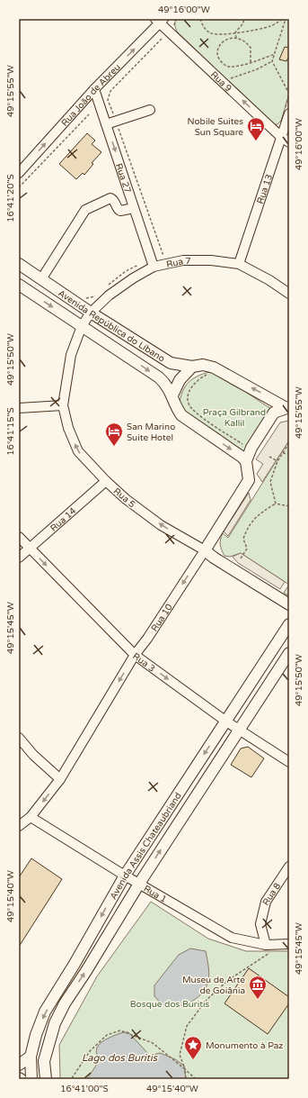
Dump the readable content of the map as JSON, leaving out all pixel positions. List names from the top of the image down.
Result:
{
  "streets": {
    "main road": [
      "Avenida República do Líbano",
      "Rua 5",
      "Rua 10",
      "Avenida Assis Chateaubriand"
    ],
    "street": [
      "Rua 9",
      "Rua João de Abreu",
      "Rua 27",
      "Rua 13",
      "Rua 7",
      "Rua 14",
      "Rua 3",
      "Rua 1",
      "Rua 8"
    ]
  },
  "crossings": [
    ["Rua 9", "Rua João de Abreu"],
    ["Rua 9", "Rua 13"],
    ["Rua João de Abreu", "Rua 27"],
    ["Rua 27", "Rua 7"],
    ["Rua 13", "Rua 7"],
    ["Rua 7", "Avenida República do Líbano"],
    ["Rua 7", "Rua 5"],
    ["Avenida República do Líbano", "Rua 5"],
    ["Avenida República do Líbano", "Rua 10"],
    ["Rua 5", "Rua 14"],
    ["Rua 5", "Rua 10"],
    ["Rua 14", "Rua 3"],
    ["Rua 10", "Rua 3"],
    ["Rua 10", "Rua 1"],
    ["Rua 3", "Avenida Assis Chateaubriand"],
    ["Avenida Assis Chateaubriand", "Rua 1"],
    ["Rua 1", "Rua 8"]
  ],
  "one_way": [
    "Rua 9",
    "Rua João de Abreu",
    "Rua 27",
    "Rua 5",
    "Rua 10",
    "Rua 3"
  ],
  "water": ["Lago dos Buritis"],
  "parks": ["Praça Gilbrand Kallil", "Bosque dos Buritis"],
  "places": {
    "hotel": ["Nobile Suites Sun Square", "San Marino Suite Hotel"],
    "museum": ["Museu de Arte de Goiânia"],
    "place": ["Monumento à Paz"]
  },
  "coordinates": [
    "49°16'00\"W",
    "49°15'55\"W",
    "16°41'20\"S",
    "49°15'50\"W",
    "16°41'15\"S",
    "49°15'45\"W",
    "49°15'40\"W",
    "16°41'00\"S"
  ]
}
